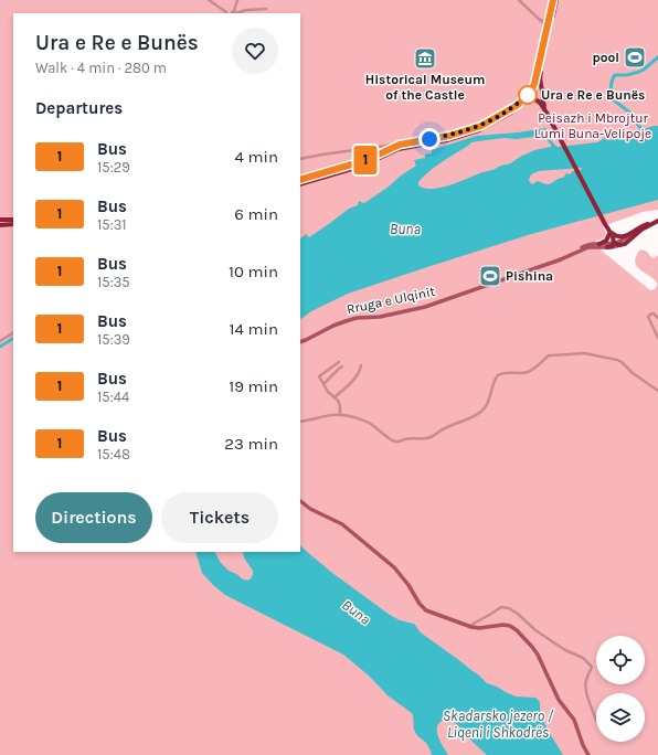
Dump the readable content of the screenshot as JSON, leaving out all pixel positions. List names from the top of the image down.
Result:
{
  "streets": {
    "main road": ["Rruga e Ulqinit"]
  },
  "water": ["Buna", "Skadarsko jezero / Liqeni i Shkodrës"],
  "parks": ["Peisazh i Mbrojtur Lumi Buna-Velipoje"],
  "places": {
    "sports": ["pool", "Pishina"],
    "museum": ["Historical Museum of the Castle"],
    "other": ["Ura e Re e Bunës"]
  },
  "lines": ["bus line 1"],
  "page": {
    "on_map": "1",
    "heading": [
      ["Ura e Re e Bunës", "Walk · 4 min · 280 m"],
      "Departures"
    ],
    "list": [
      {
        "mark": "1",
        "name": "Bus",
        "note": "15:29",
        "value": "4 min"
      },
      {
        "mark": "1",
        "name": "Bus",
        "note": "15:31",
        "value": "6 min"
      },
      {
        "mark": "1",
        "name": "Bus",
        "note": "15:35",
        "value": "10 min"
      },
      {
        "mark": "1",
        "name": "Bus",
        "note": "15:39",
        "value": "14 min"
      },
      {
        "mark": "1",
        "name": "Bus",
        "note": "15:44",
        "value": "19 min"
      },
      {
        "mark": "1",
        "name": "Bus",
        "note": "15:48",
        "value": "23 min"
      }
    ],
    "buttons": ["Directions", "Tickets"]
  }
}
